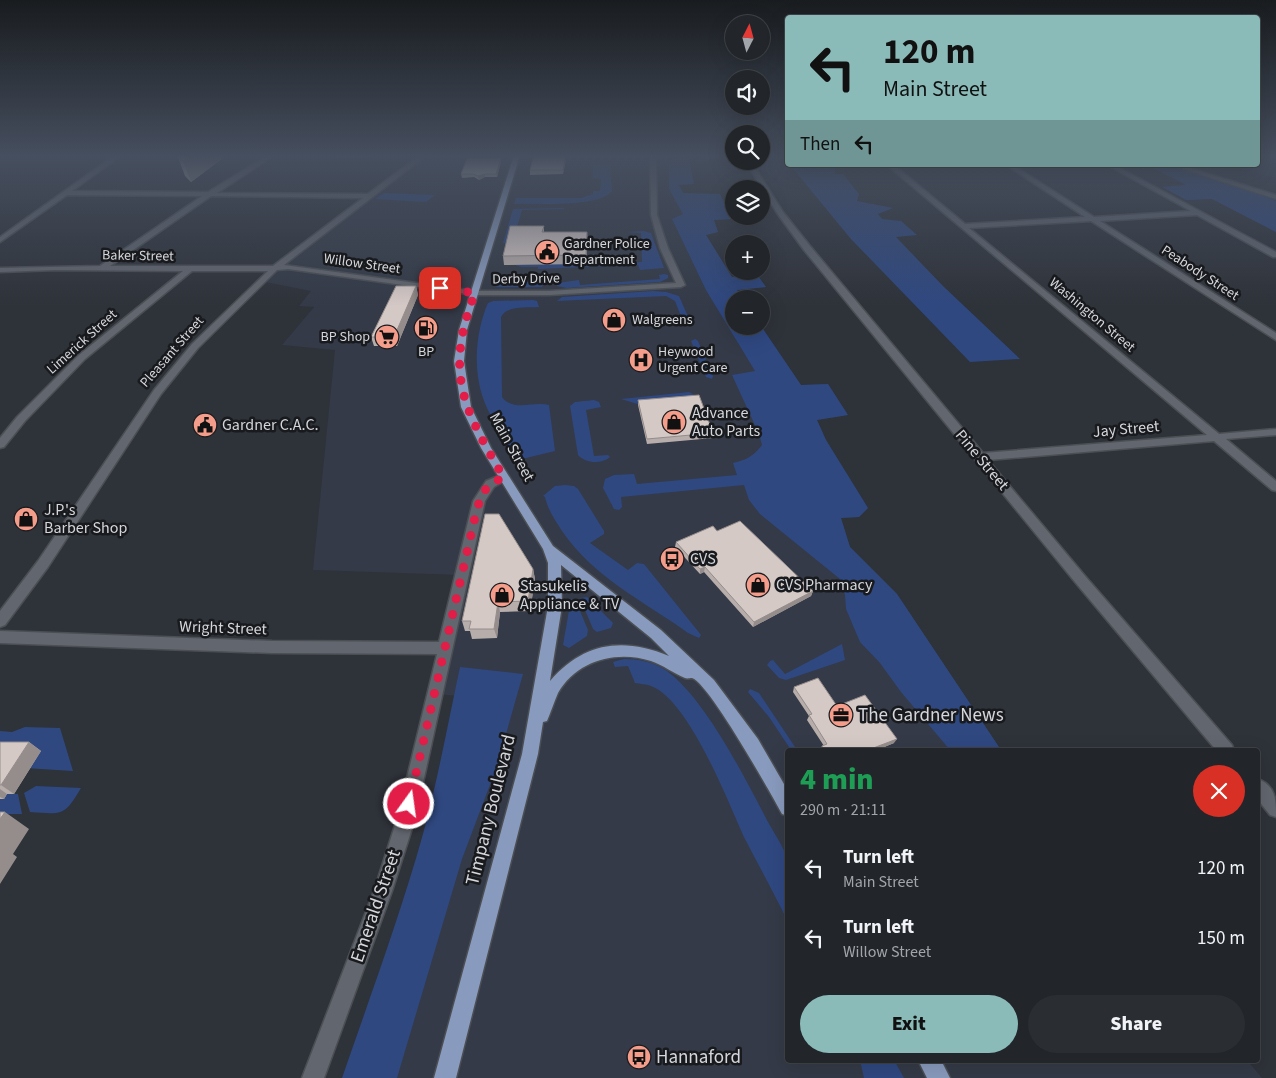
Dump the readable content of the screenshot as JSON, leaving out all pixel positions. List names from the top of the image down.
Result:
{
  "streets": {
    "main road": ["Main Street", "Timpany Boulevard"],
    "street": [
      "Baker Street",
      "Willow Street",
      "Peabody Street",
      "Derby Drive",
      "Washington Street",
      "Limerick Street",
      "Pleasant Street",
      "Jay Street",
      "Pine Street",
      "Wright Street",
      "Emerald Street"
    ]
  },
  "crossings": [
    ["Baker Street", "Willow Street"],
    ["Baker Street", "Limerick Street"],
    ["Baker Street", "Pleasant Street"],
    ["Willow Street", "Derby Drive"],
    ["Willow Street", "Pleasant Street"],
    ["Willow Street", "Main Street"],
    ["Derby Drive", "Main Street"],
    ["Washington Street", "Jay Street"],
    ["Jay Street", "Pine Street"],
    ["Main Street", "Timpany Boulevard"],
    ["Main Street", "Emerald Street"],
    ["Wright Street", "Emerald Street"]
  ],
  "places": {
    "public building": ["Gardner Police Department", "Gardner C.A.C."],
    "shop": [
      "Walgreens",
      "Advance Auto Parts",
      "J.P.'s Barber Shop",
      "CVS Pharmacy",
      "Stasukelis Appliance & TV"
    ],
    "fuel station": ["BP"],
    "supermarket": ["BP Shop"],
    "hospital": ["Heywood Urgent Care"],
    "bus stop": ["CVS", "Hannaford"],
    "office": ["The Gardner News"]
  },
  "north": "top",
  "page": {
    "map_buttons": ["+", "−"],
    "turn": ["120 m", "Main Street"],
    "then": "Then",
    "heading": ["4 min", "290 m · 21:11"],
    "list": [
      {
        "name": "Turn left",
        "note": "Main Street",
        "value": "120 m"
      },
      {
        "name": "Turn left",
        "note": "Willow Street",
        "value": "150 m"
      }
    ],
    "buttons": ["Exit", "Share"]
  }
}
